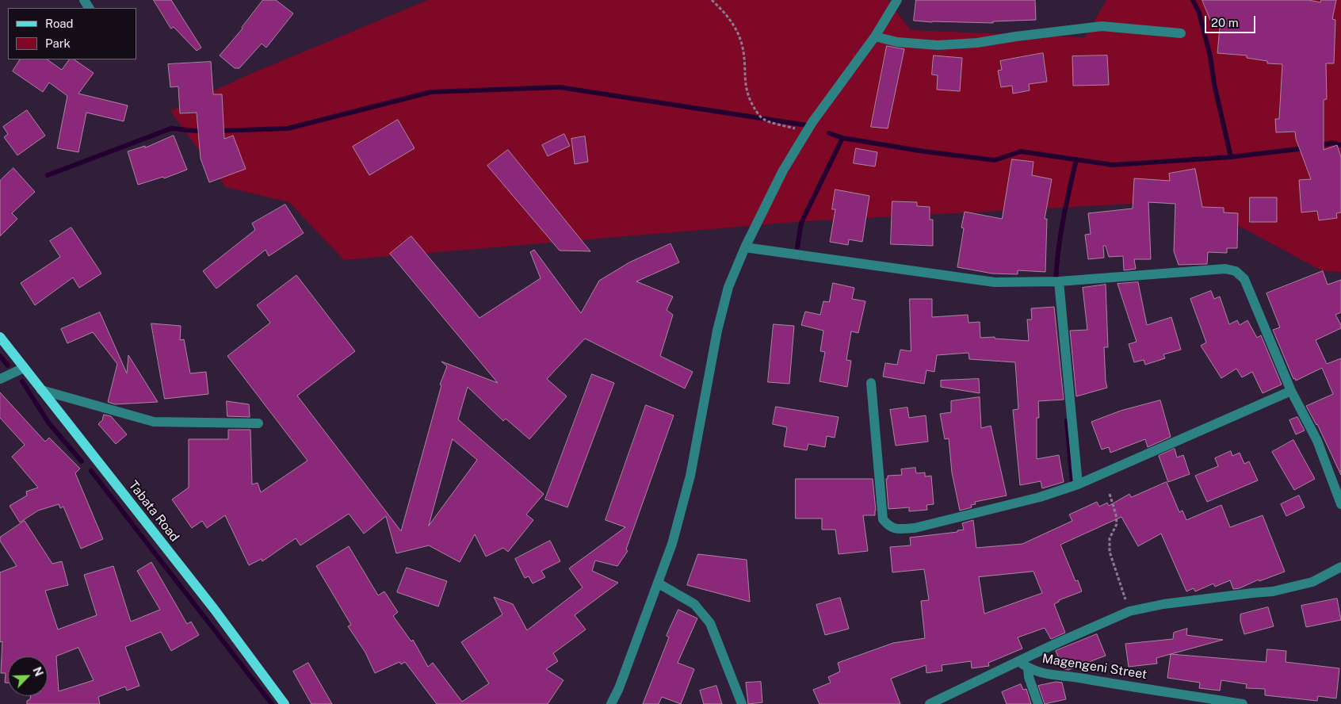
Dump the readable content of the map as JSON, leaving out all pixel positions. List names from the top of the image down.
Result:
{
  "streets": {
    "main road": ["Tabata Road"],
    "street": ["Magengeni Street"]
  },
  "legend": ["Road", "Park"],
  "scale_bar": "20 m",
  "north": "top right"
}
